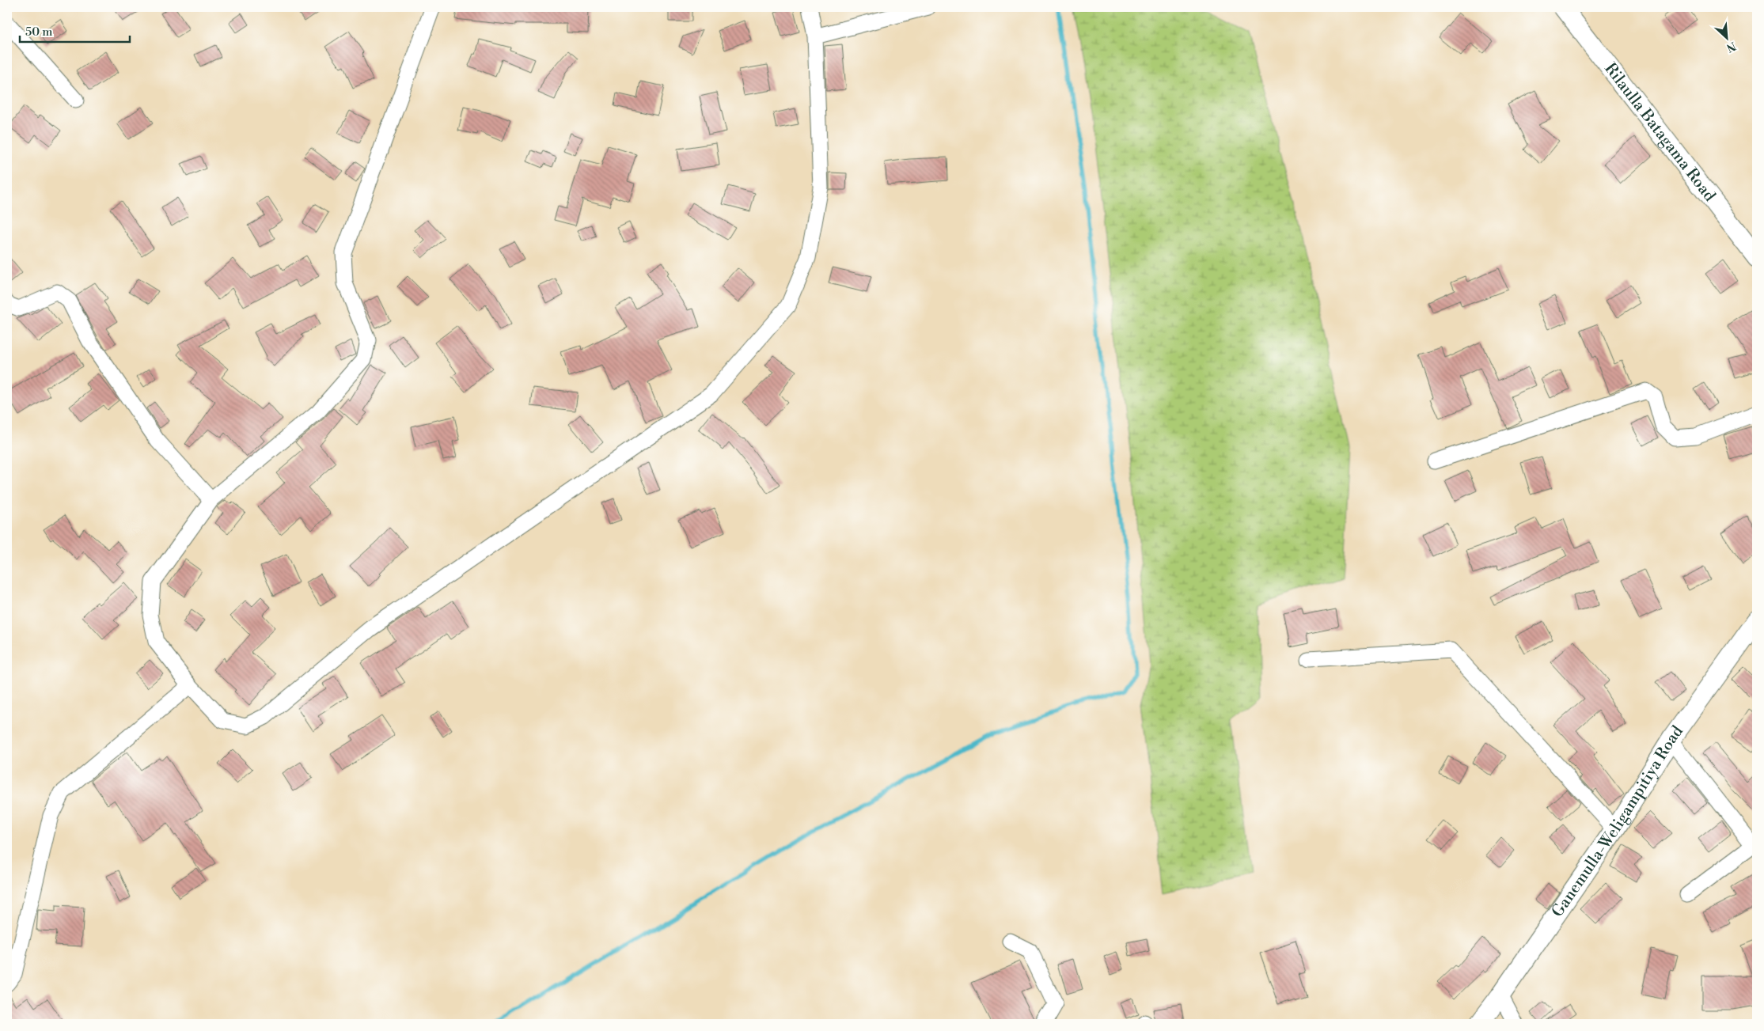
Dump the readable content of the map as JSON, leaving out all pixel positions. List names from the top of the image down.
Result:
{
  "streets": {
    "street": ["Rilaulla Batagama Road", "Ganemulla-Weligampitiya Road"]
  },
  "scale_bar": "50 m",
  "north": "bottom right"
}
